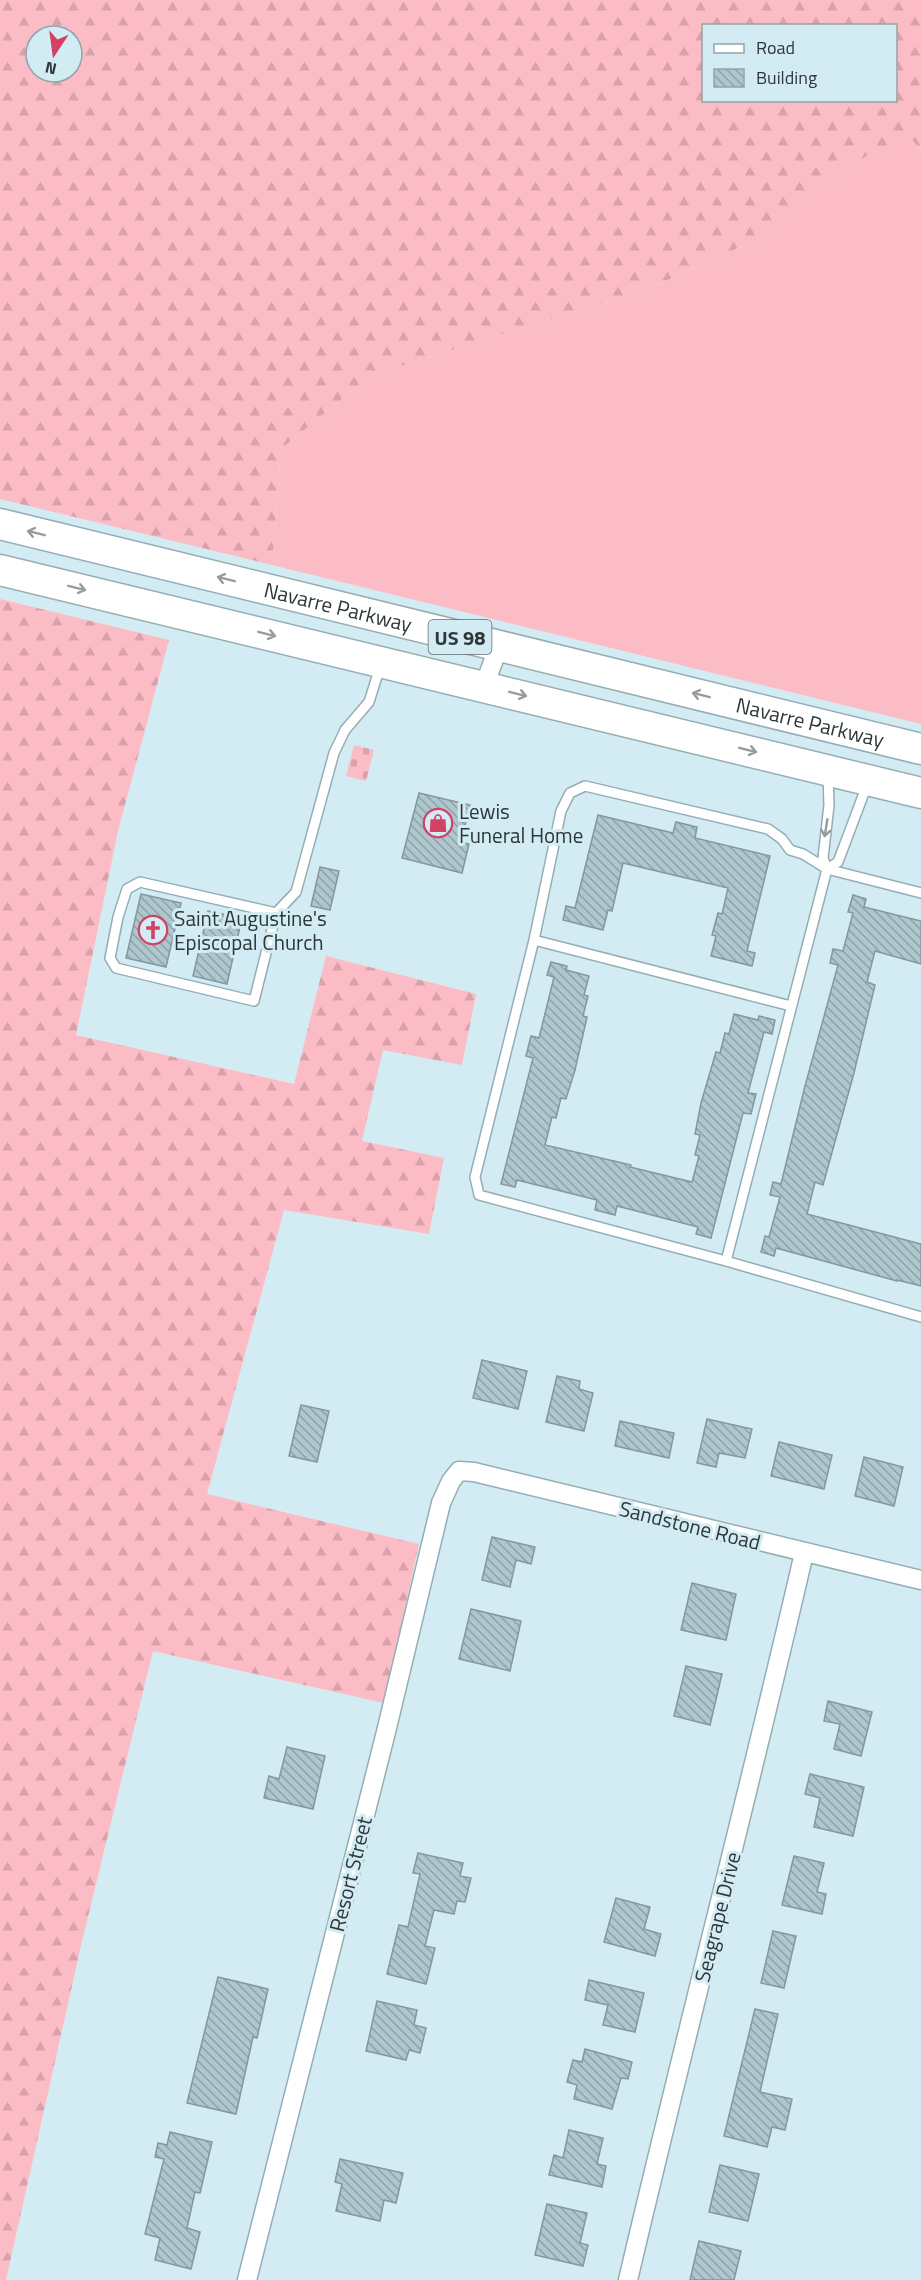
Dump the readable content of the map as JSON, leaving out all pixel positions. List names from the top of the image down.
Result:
{
  "streets": {
    "highway": ["Navarre Parkway", "US 98"],
    "street": ["Sandstone Road", "Resort Street", "Seagrape Drive"]
  },
  "crossings": [
    ["Sandstone Road", "Resort Street"],
    ["Sandstone Road", "Seagrape Drive"]
  ],
  "places": {
    "shop": ["Lewis Funeral Home"],
    "church": ["Saint Augustine's Episcopal Church"]
  },
  "legend": ["Road", "Building"],
  "north": "bottom"
}
